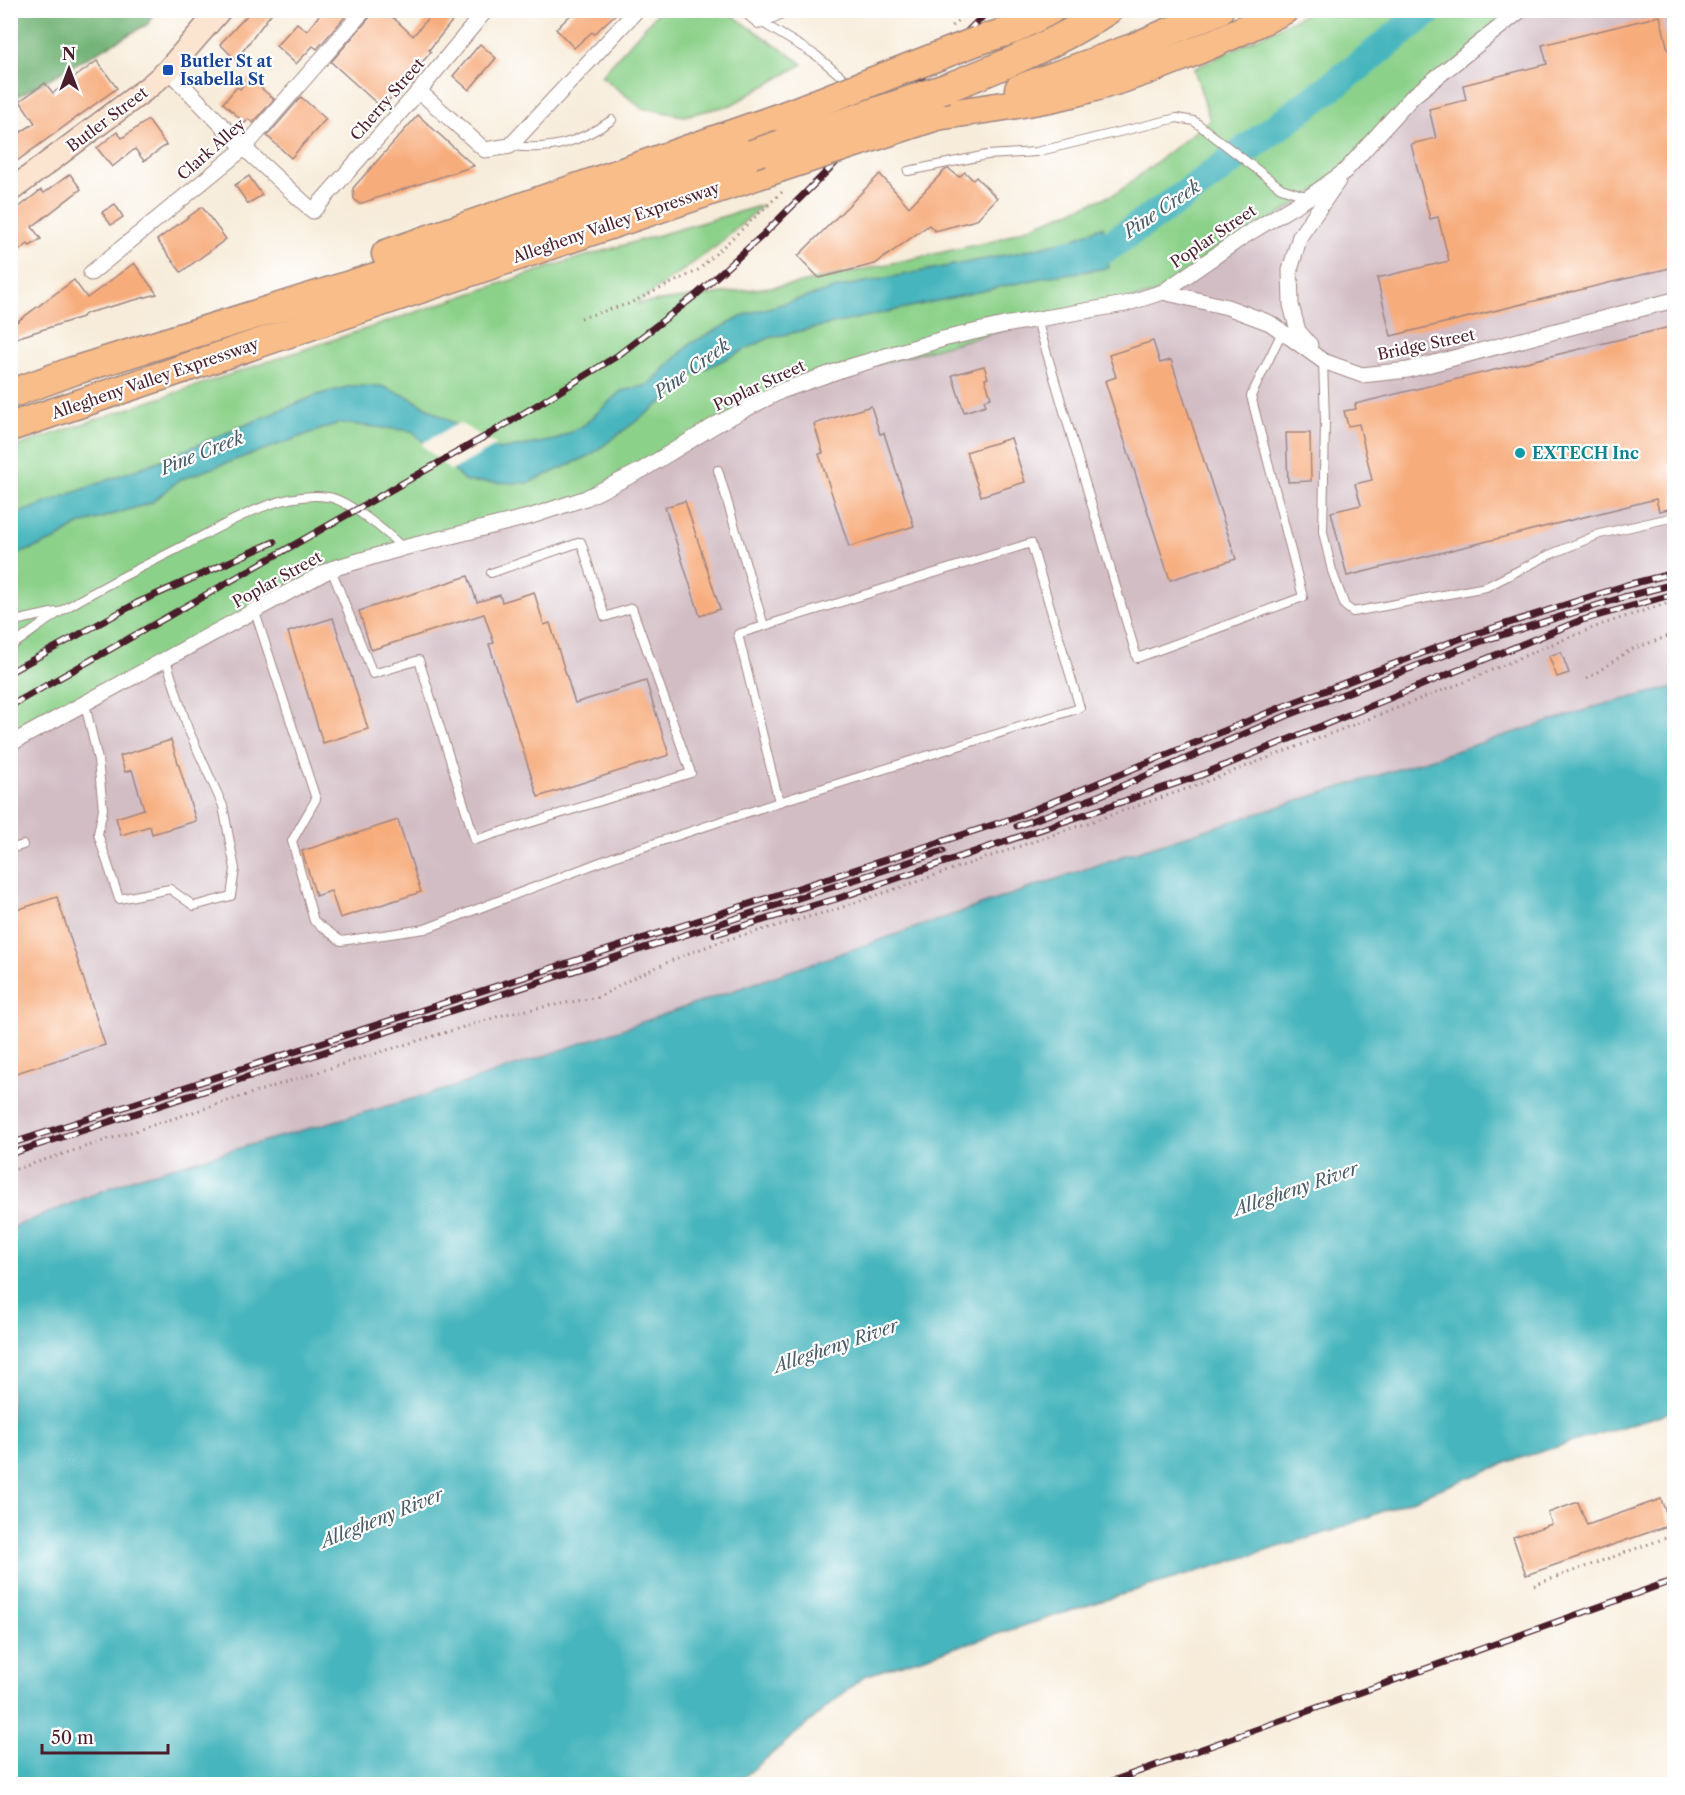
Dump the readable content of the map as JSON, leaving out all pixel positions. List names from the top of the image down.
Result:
{
  "streets": {
    "highway": ["Allegheny Valley Expressway"],
    "street": [
      "Cherry Street",
      "Butler Street",
      "Clark Alley",
      "Poplar Street",
      "Bridge Street"
    ]
  },
  "crossings": [
    ["Cherry Street", "Clark Alley"],
    ["Poplar Street", "Bridge Street"]
  ],
  "water": ["Pine Creek", "Allegheny River"],
  "places": {
    "transit": ["Butler St at Isabella St"],
    "other": ["EXTECH Inc"]
  },
  "scale_bar": "50 m",
  "north": "top"
}
